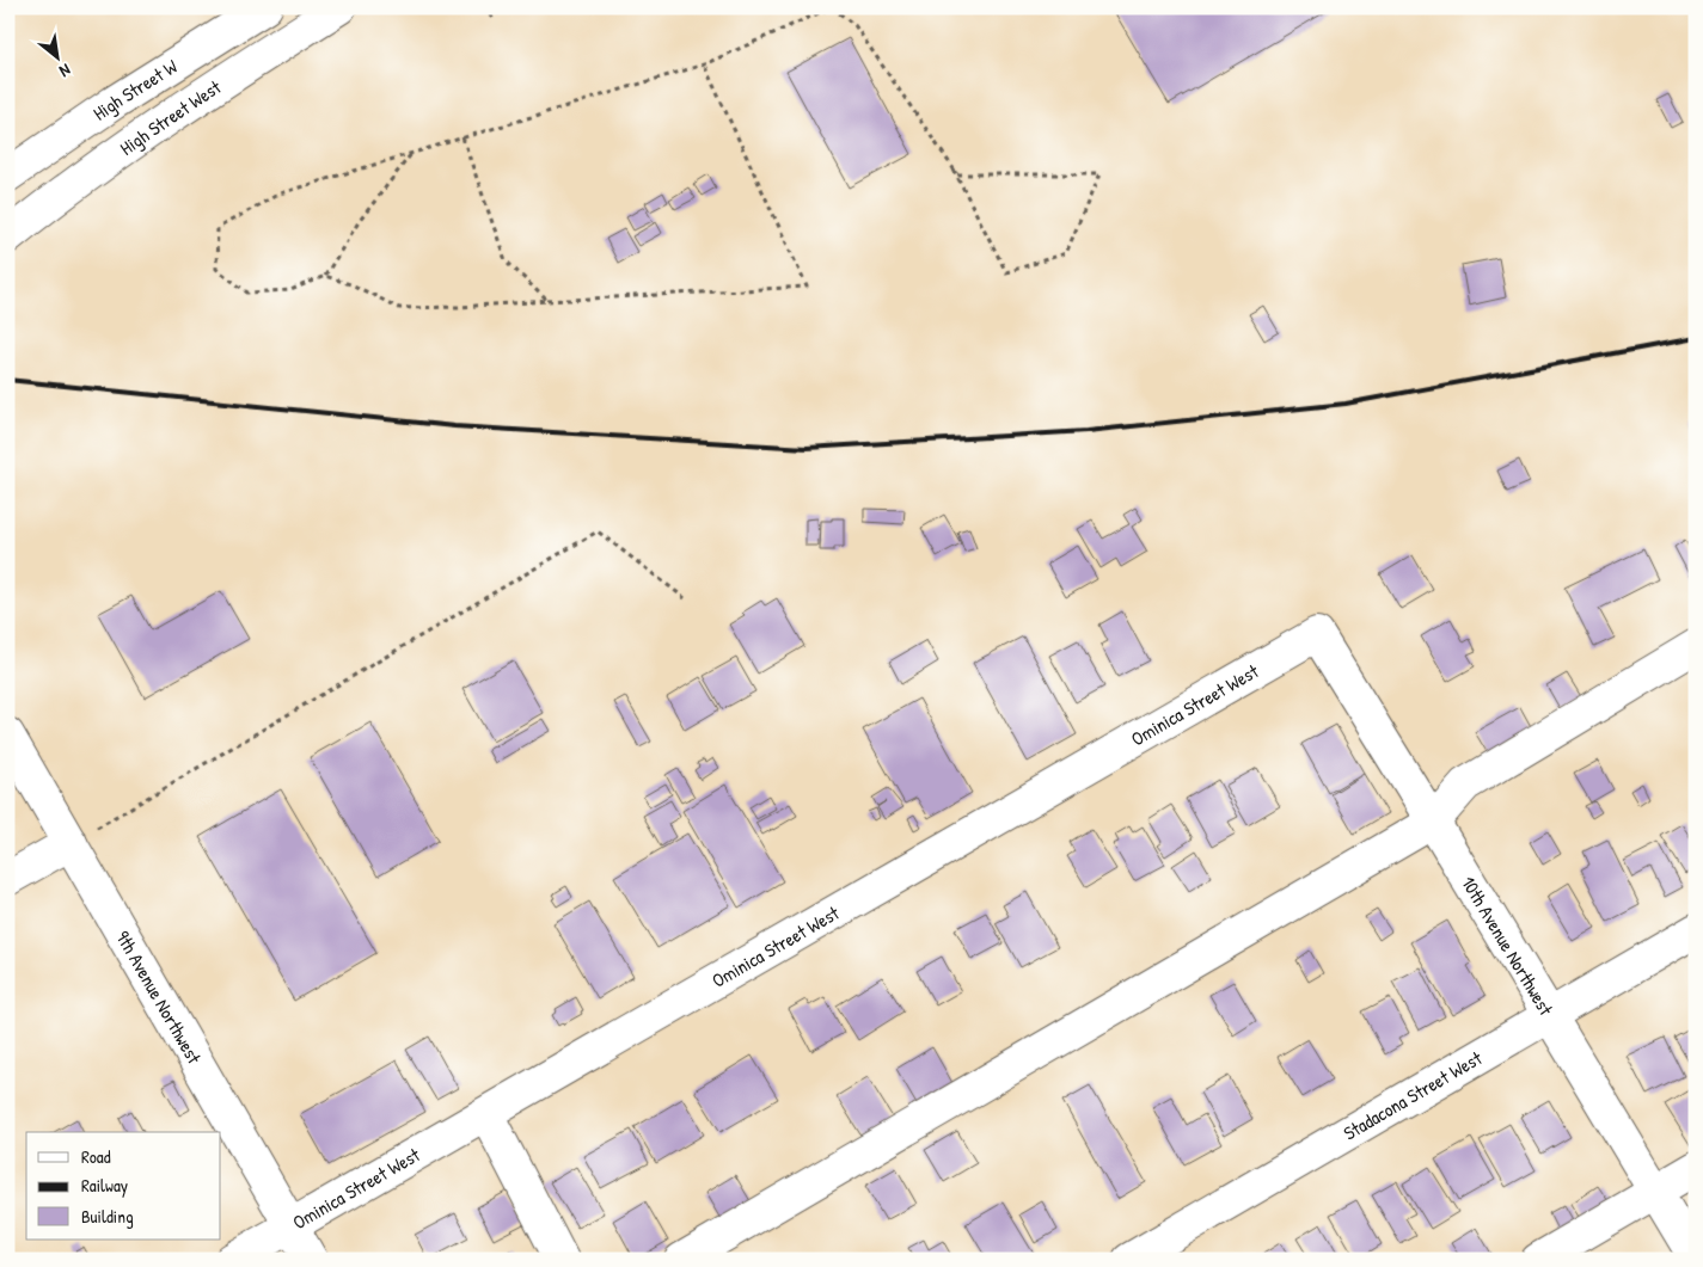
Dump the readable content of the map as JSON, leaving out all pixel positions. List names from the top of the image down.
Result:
{
  "streets": {
    "street": [
      "High Street W",
      "High Street West",
      "Ominica Street West",
      "10th Avenue Northwest",
      "9th Avenue Northwest",
      "Stadacona Street West"
    ]
  },
  "crossings": [
    ["Ominica Street West", "10th Avenue Northwest"],
    ["Ominica Street West", "9th Avenue Northwest"],
    ["10th Avenue Northwest", "Stadacona Street West"]
  ],
  "legend": ["Road", "Railway", "Building"],
  "north": "bottom right"
}
